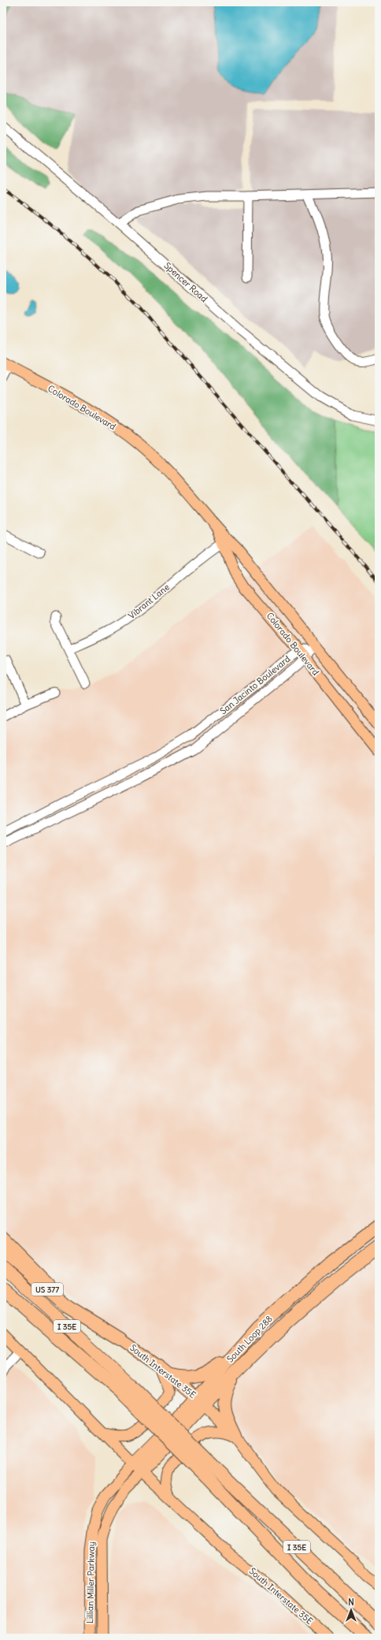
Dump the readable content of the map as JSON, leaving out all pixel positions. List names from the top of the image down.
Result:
{
  "streets": {
    "highway": ["US 377", "I 35E", "South Loop 288"],
    "main road": ["Colorado Boulevard", "South Interstate 35E", "Lillian Miller Parkway"],
    "street": ["Spencer Road", "Vibrant Lane", "San Jacinto Boulevard"]
  },
  "crossings": [
    ["Colorado Boulevard", "Vibrant Lane"],
    ["Colorado Boulevard", "San Jacinto Boulevard"],
    ["US 377", "South Loop 288"],
    ["US 377", "South Interstate 35E"],
    ["South Loop 288", "South Interstate 35E"],
    ["South Loop 288", "Lillian Miller Parkway"],
    ["South Interstate 35E", "Lillian Miller Parkway"]
  ],
  "north": "top"
}
